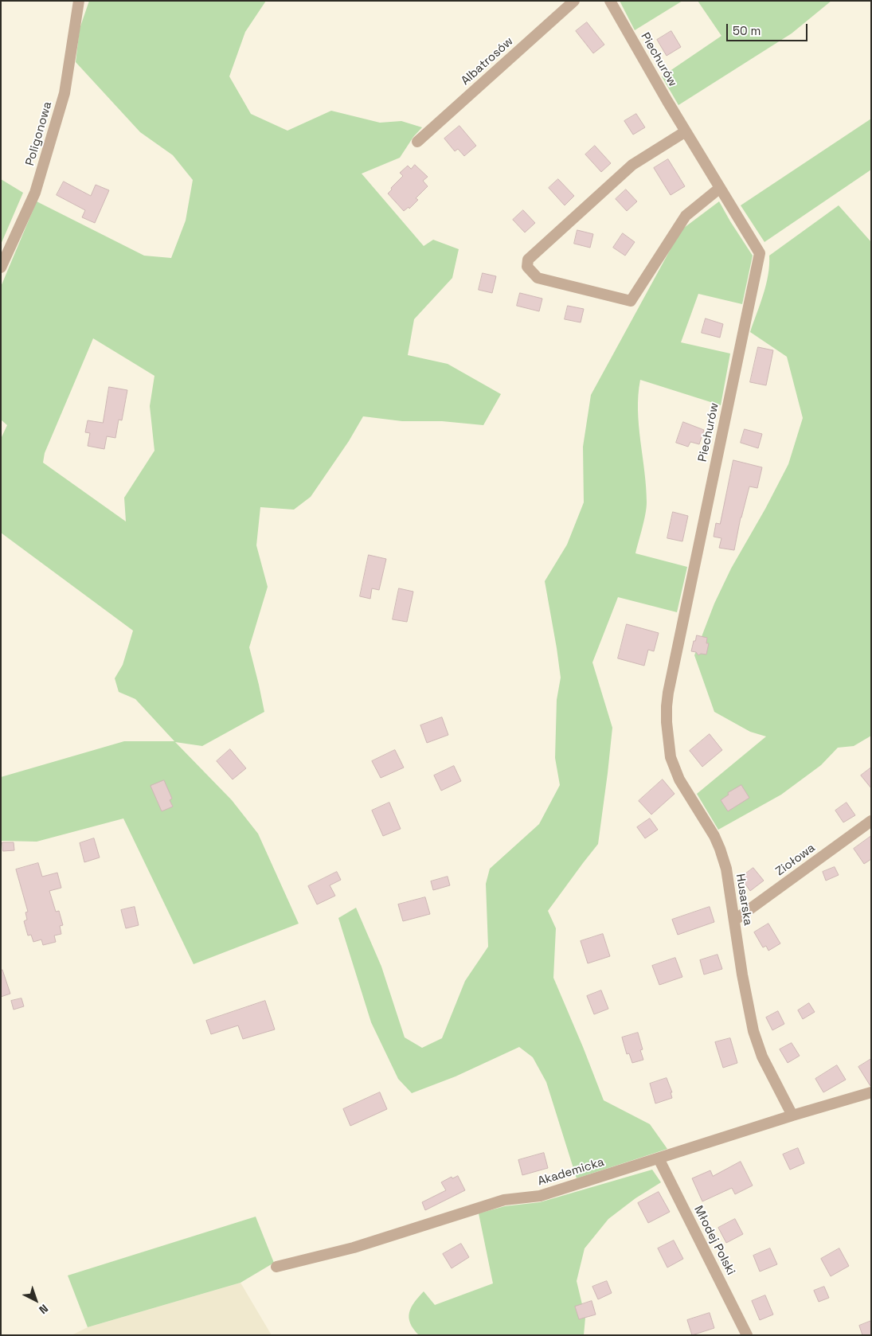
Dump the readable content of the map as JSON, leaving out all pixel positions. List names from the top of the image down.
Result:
{
  "streets": {
    "street": [
      "Piechurów",
      "Albatrosów",
      "Poligonowa",
      "Ziołowa",
      "Husarska",
      "Akademicka",
      "Młodej Polski"
    ]
  },
  "crossings": [
    ["Piechurów", "Husarska"],
    ["Ziołowa", "Husarska"],
    ["Husarska", "Akademicka"],
    ["Akademicka", "Młodej Polski"]
  ],
  "scale_bar": "50 m",
  "north": "bottom right"
}
